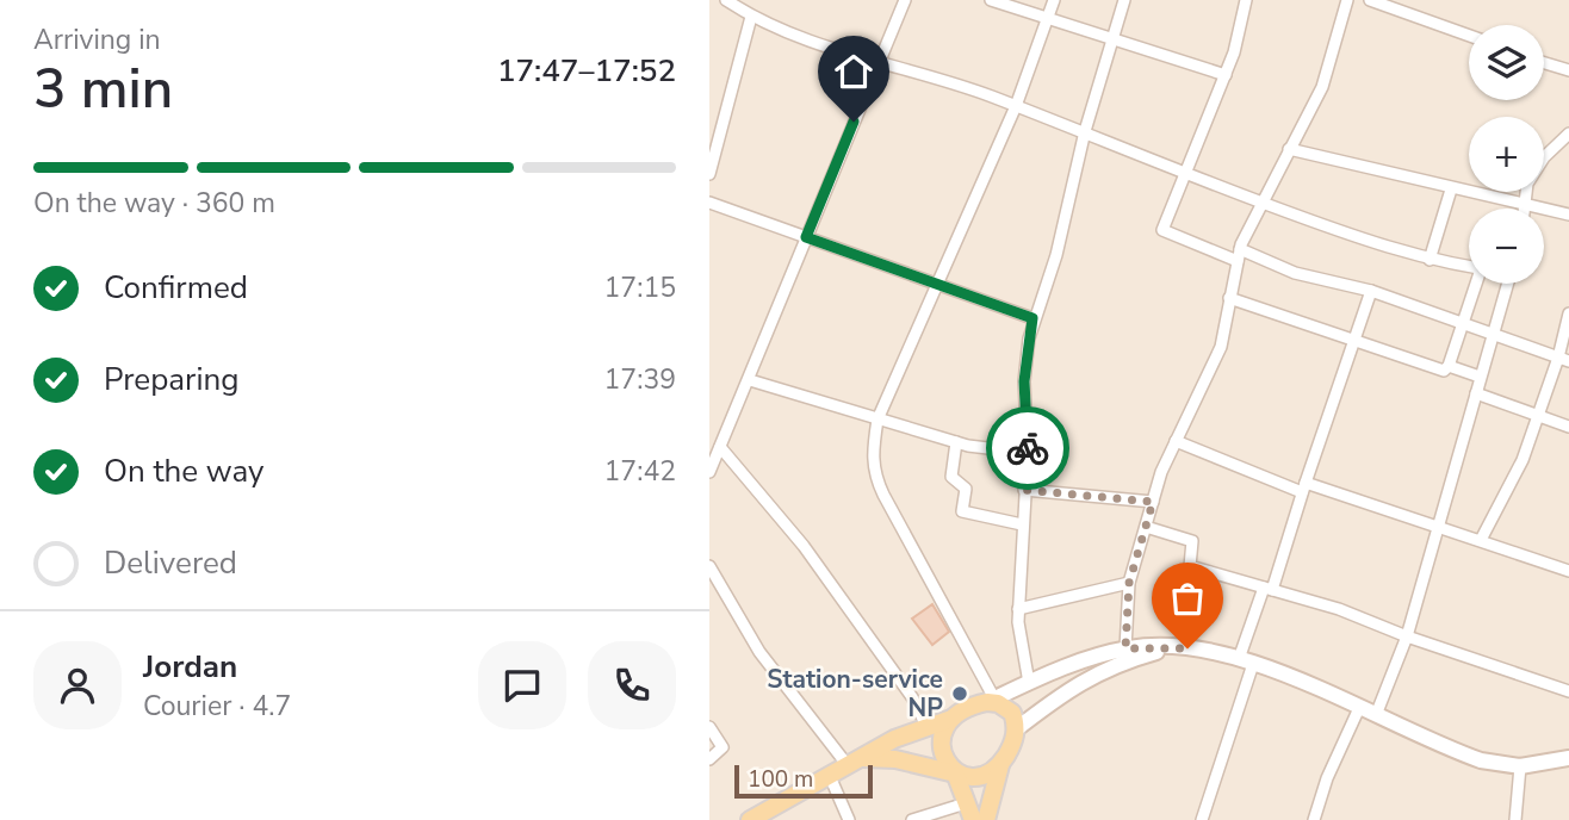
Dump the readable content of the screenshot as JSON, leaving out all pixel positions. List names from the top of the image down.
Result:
{
  "places": ["Station-service NP"],
  "scale_bar": "100 m",
  "page": {
    "heading": ["3 min", "Arriving in", "17:47–17:52"],
    "panel": ["Jordan", "Courier · 4.7"],
    "map_buttons": ["+", "−"],
    "bar": "On the way · 360 m",
    "list": [
      ["Confirmed", "17:15"],
      ["Preparing", "17:39"],
      ["On the way", "17:42"],
      "Delivered"
    ],
    "scale": "100 m"
  }
}
